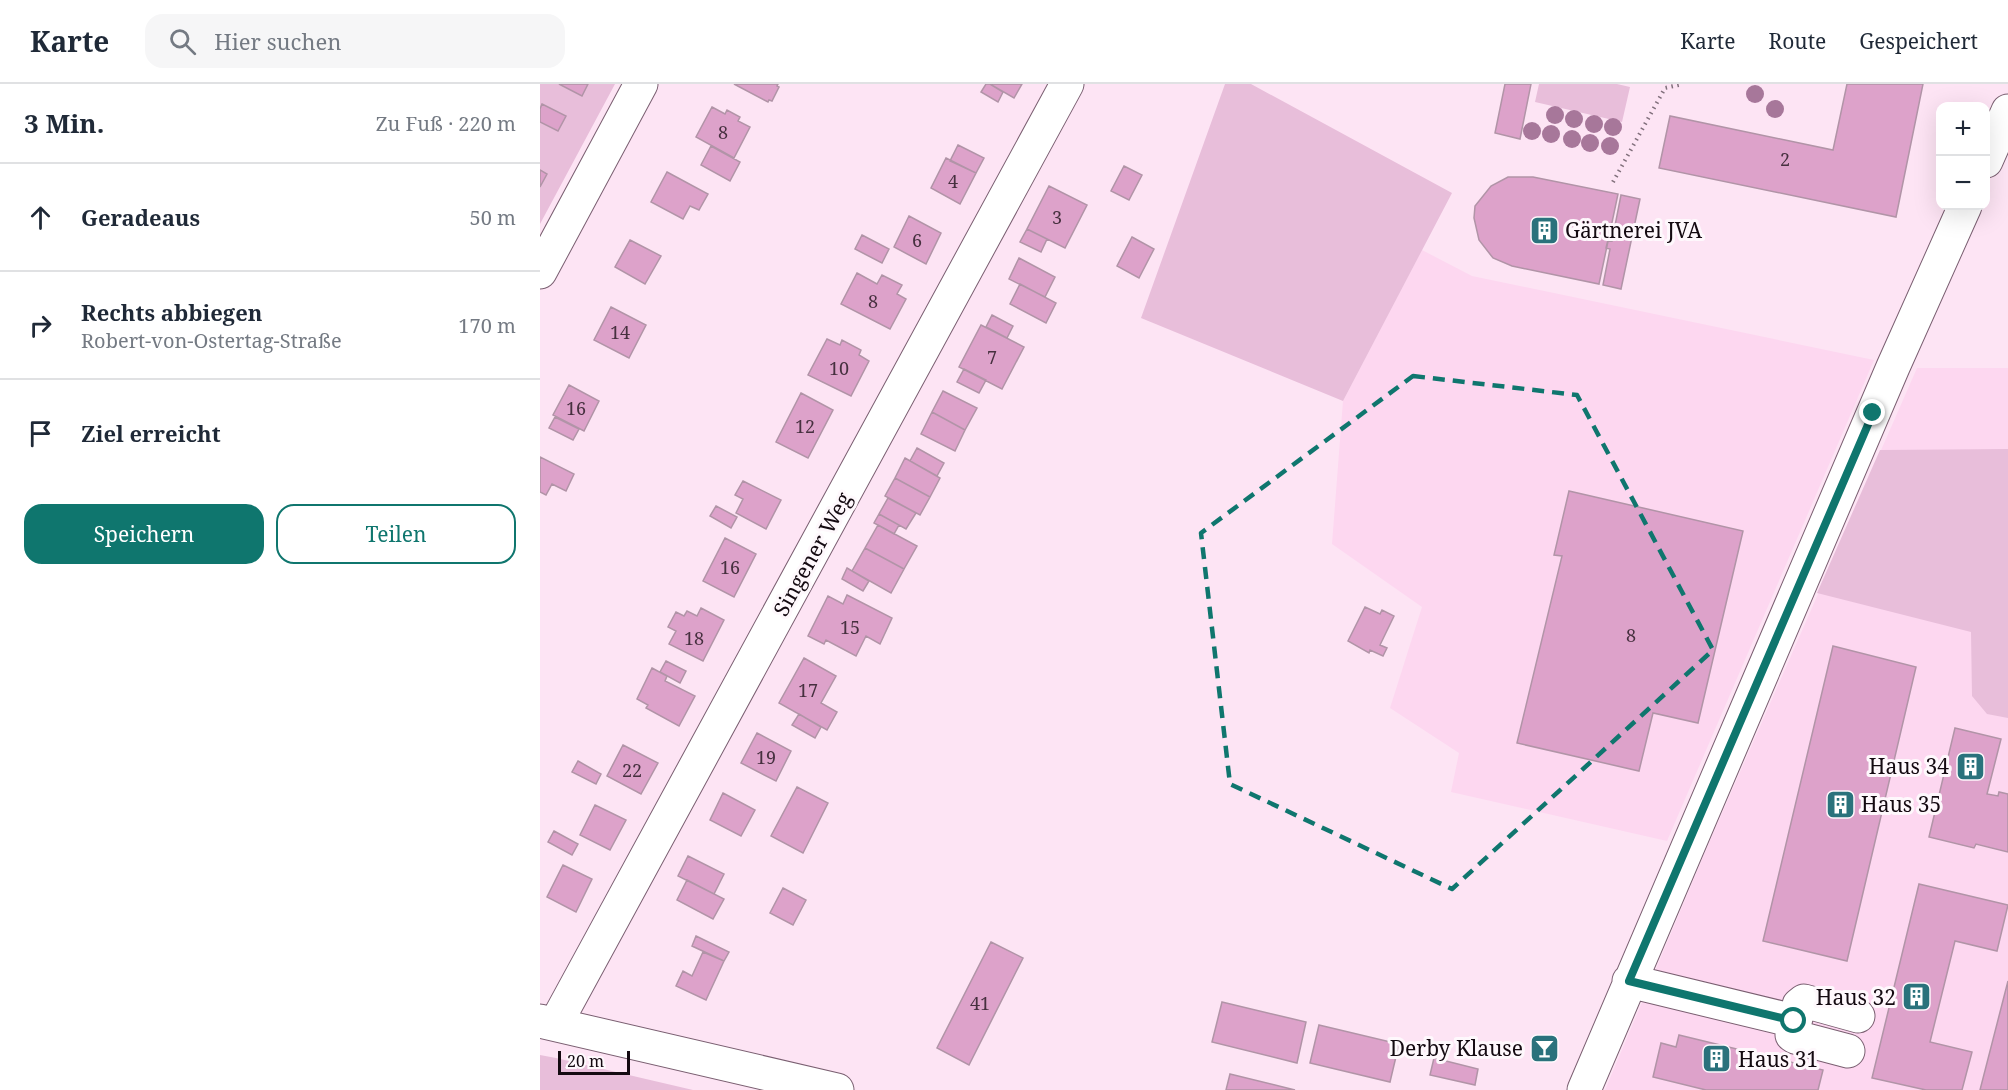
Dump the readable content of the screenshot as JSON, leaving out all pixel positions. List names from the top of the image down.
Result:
{
  "streets": {
    "street": ["Singener Weg"]
  },
  "places": {
    "building": [
      "Gärtnerei JVA",
      "Haus 34",
      "Haus 35",
      "Haus 32",
      "Haus 31"
    ],
    "bar": ["Derby Klause"]
  },
  "house_numbers": [
    "8",
    "2",
    "4",
    "3",
    "6",
    "8",
    "14",
    "7",
    "10",
    "16",
    "12",
    "16",
    "15",
    "8",
    "18",
    "17",
    "19",
    "22",
    "41"
  ],
  "scale_bar": "20 m",
  "page": {
    "header": "Karte",
    "search": "Hier suchen",
    "nav": ["Karte", "Route", "Gespeichert"],
    "heading": ["3 Min.", "Zu Fuß · 220 m"],
    "map_buttons": ["+", "−"],
    "list": [
      ["Geradeaus", "50 m"],
      ["Rechts abbiegen", "Robert-von-Ostertag-Straße", "170 m"],
      "Ziel erreicht"
    ],
    "buttons": ["Speichern", "Teilen"],
    "scale": "20 m"
  }
}
